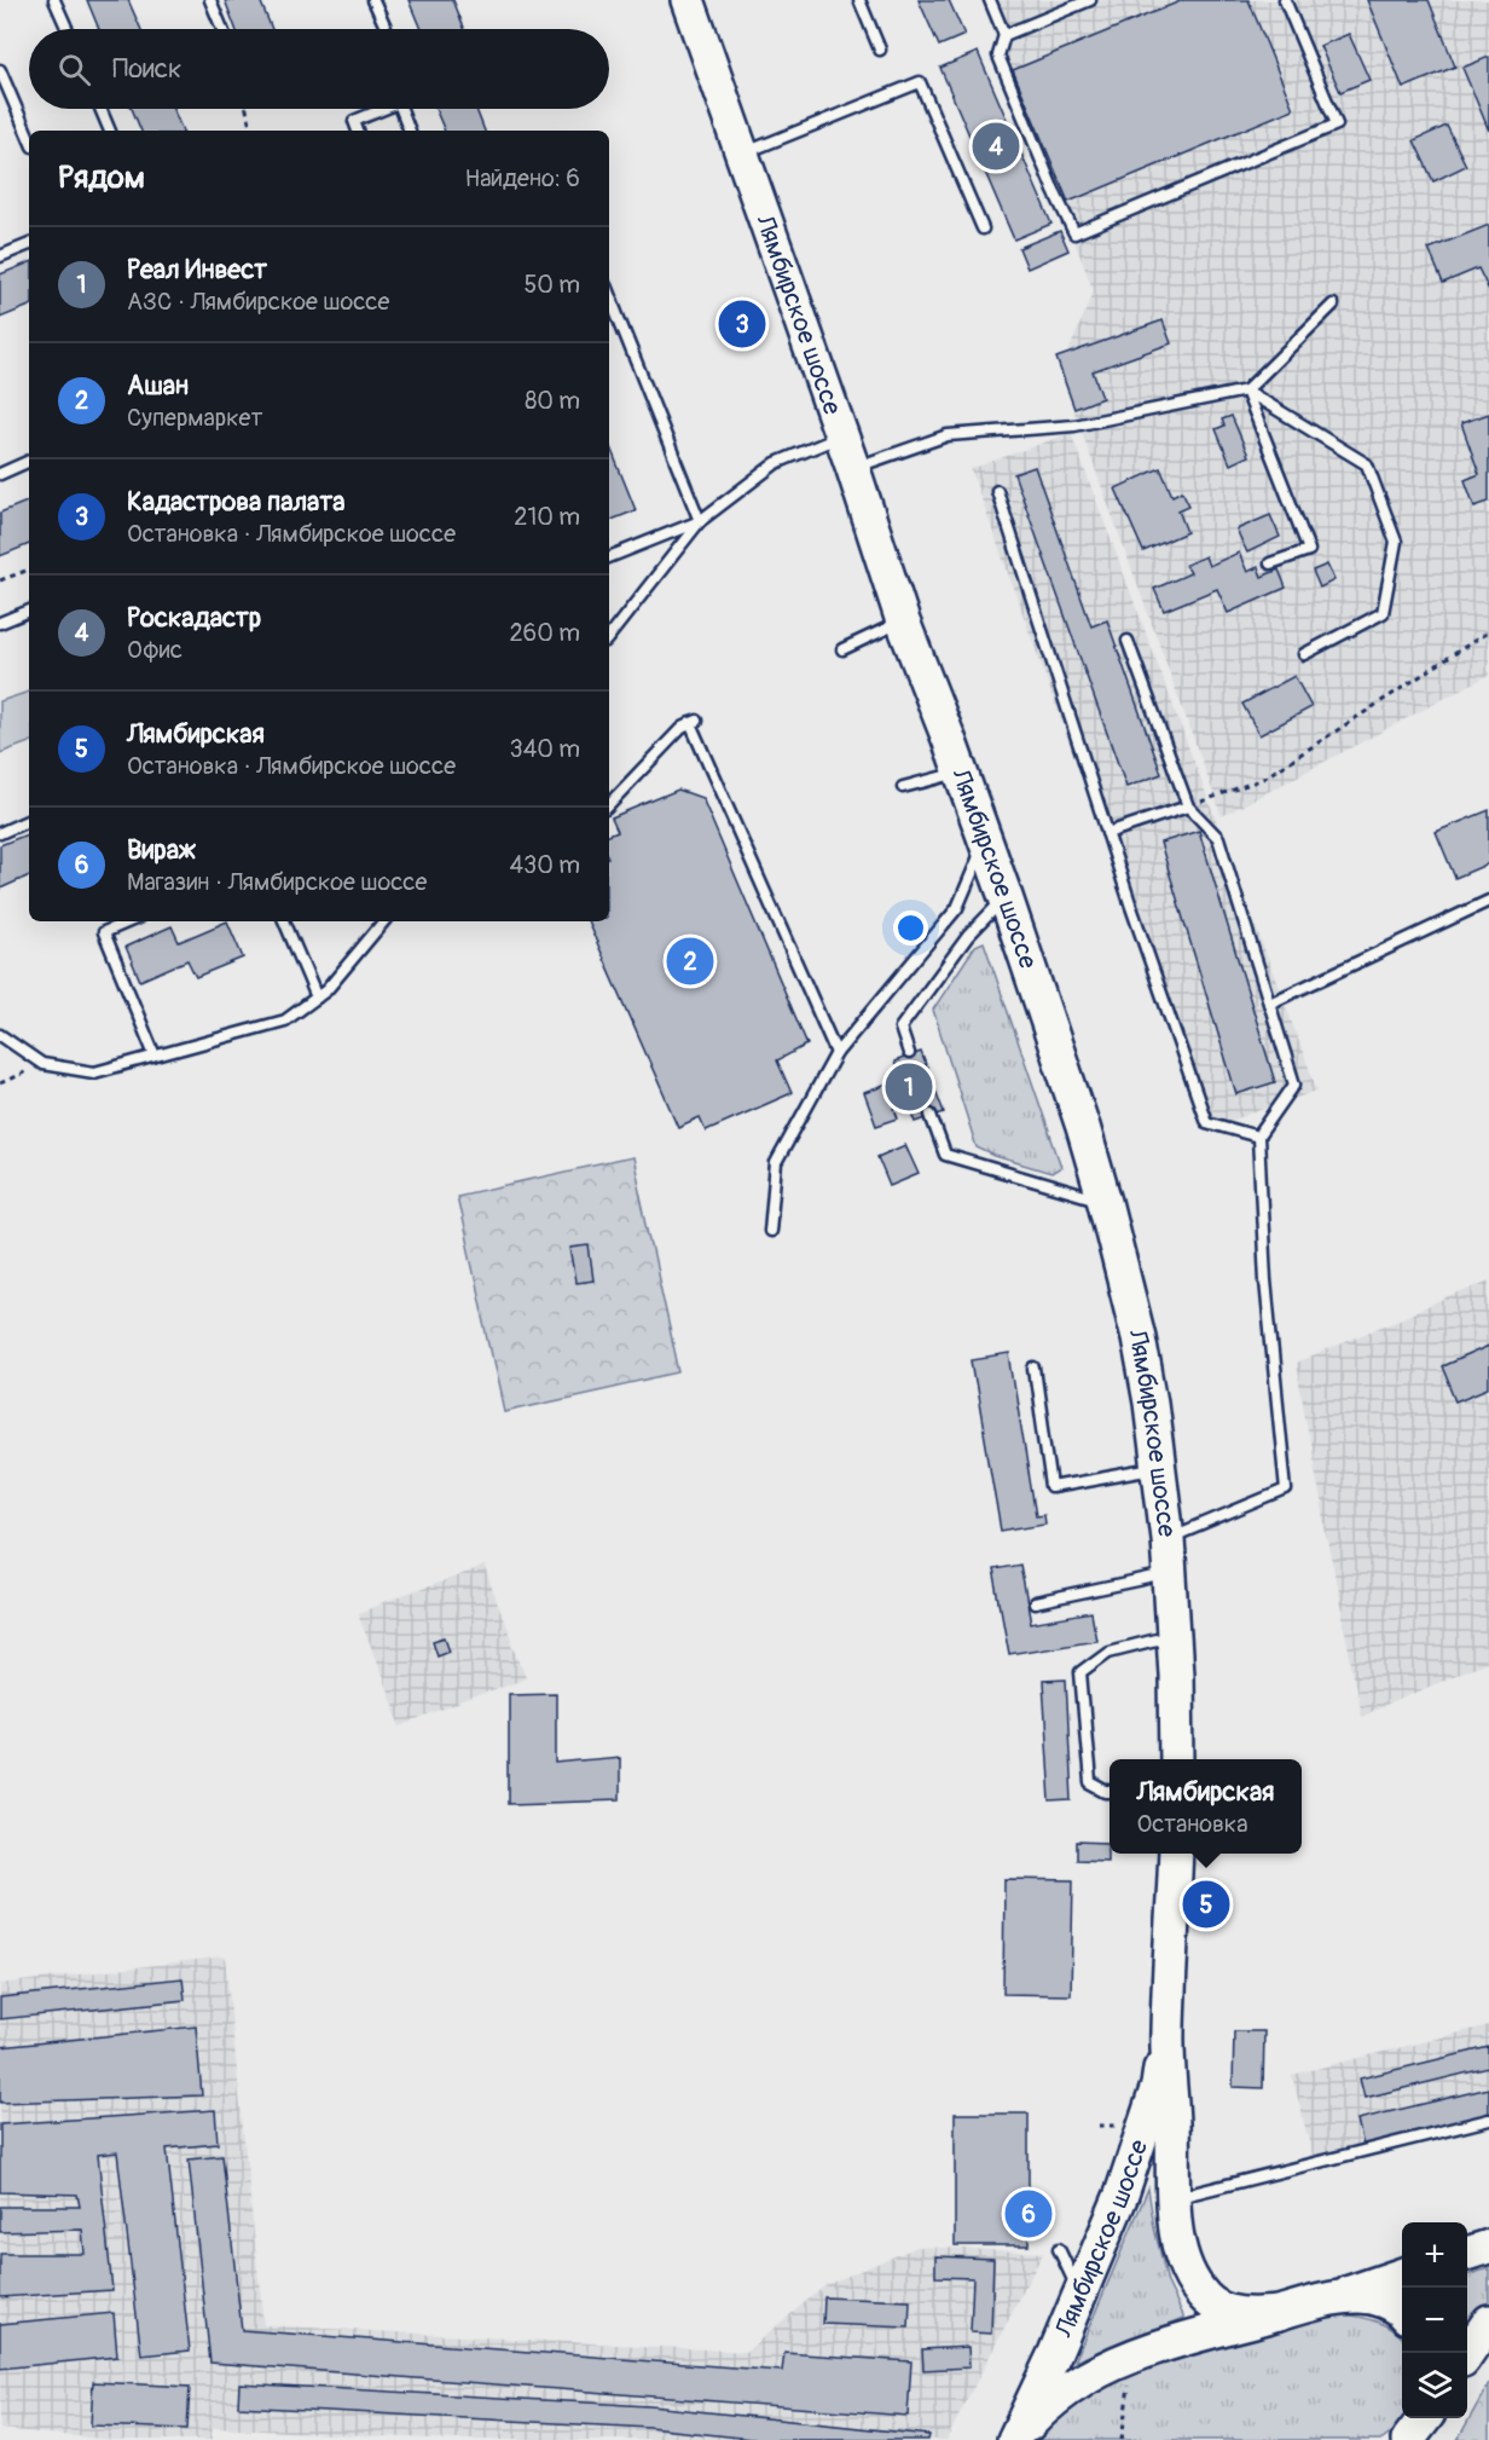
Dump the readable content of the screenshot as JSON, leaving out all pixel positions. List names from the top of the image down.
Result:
{
  "streets": {
    "main road": ["Лямбирское шоссе"]
  },
  "page": {
    "search": "Поиск",
    "pins": [
      "4",
      "3",
      "2",
      "1",
      "5",
      "6"
    ],
    "heading": ["Рядом", "Найдено: 6"],
    "list": [
      {
        "mark": "1",
        "name": "Реал Инвест",
        "note": "АЗС · Лямбирское шоссе",
        "value": "50 m"
      },
      {
        "mark": "2",
        "name": "Ашан",
        "note": "Супермаркет",
        "value": "80 m"
      },
      {
        "mark": "3",
        "name": "Кадастрова палата",
        "note": "Остановка · Лямбирское шоссе",
        "value": "210 m"
      },
      {
        "mark": "4",
        "name": "Роскадастр",
        "note": "Офис",
        "value": "260 m"
      },
      {
        "mark": "5",
        "name": "Лямбирская",
        "note": "Остановка · Лямбирское шоссе",
        "value": "340 m"
      },
      {
        "mark": "6",
        "name": "Вираж",
        "note": "Магазин · Лямбирское шоссе",
        "value": "430 m"
      }
    ],
    "popup": ["Лямбирская", "Остановка"],
    "map_buttons": ["+", "−"]
  }
}
